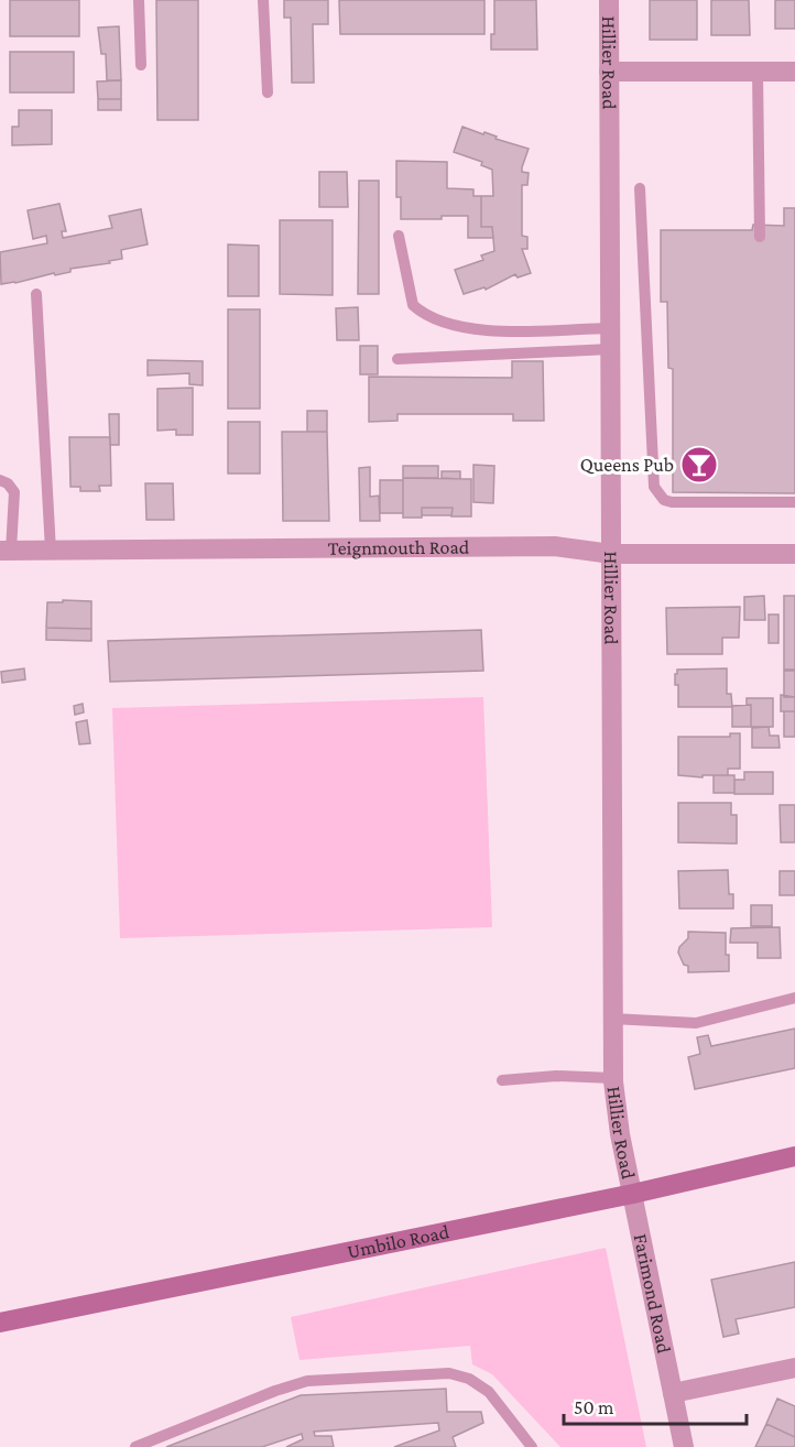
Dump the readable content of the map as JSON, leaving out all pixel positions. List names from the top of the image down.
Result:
{
  "streets": {
    "main road": ["Umbilo Road"],
    "street": ["Hillier Road", "Teignmouth Road", "Farimond Road"]
  },
  "crossings": [
    ["Hillier Road", "Teignmouth Road"],
    ["Hillier Road", "Umbilo Road"],
    ["Hillier Road", "Farimond Road"],
    ["Umbilo Road", "Farimond Road"]
  ],
  "places": {
    "bar": ["Queens Pub"]
  },
  "scale_bar": "50 m"
}
